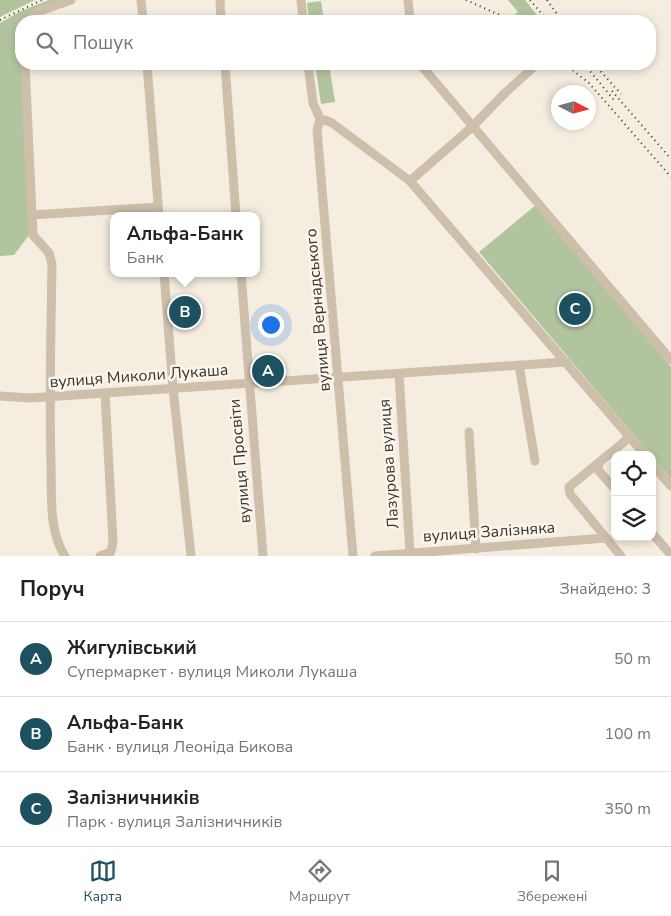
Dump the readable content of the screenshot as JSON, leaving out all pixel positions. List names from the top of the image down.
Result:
{
  "streets": {
    "street": [
      "вулиця Вернадського",
      "вулиця Миколи Лукаша",
      "вулиця Просвіти",
      "Лазурова вулиця",
      "вулиця Залізняка"
    ]
  },
  "crossings": [
    ["вулиця Вернадського", "вулиця Миколи Лукаша"],
    ["вулиця Миколи Лукаша", "вулиця Просвіти"],
    ["вулиця Миколи Лукаша", "Лазурова вулиця"],
    ["Лазурова вулиця", "вулиця Залізняка"]
  ],
  "north": "right",
  "page": {
    "search": "Пошук",
    "popup": ["Альфа-Банк", "Банк"],
    "pins": ["C", "B", "A"],
    "heading": ["Поруч", "Знайдено: 3"],
    "list": [
      {
        "mark": "A",
        "name": "Жигулівський",
        "note": "Супермаркет · вулиця Миколи Лукаша",
        "value": "50 m"
      },
      {
        "mark": "B",
        "name": "Альфа-Банк",
        "note": "Банк · вулиця Леоніда Бикова",
        "value": "100 m"
      },
      {
        "mark": "C",
        "name": "Залізничників",
        "note": "Парк · вулиця Залізничників",
        "value": "350 m"
      }
    ],
    "nav": ["Карта", "Маршрут", "Збережені"]
  }
}
